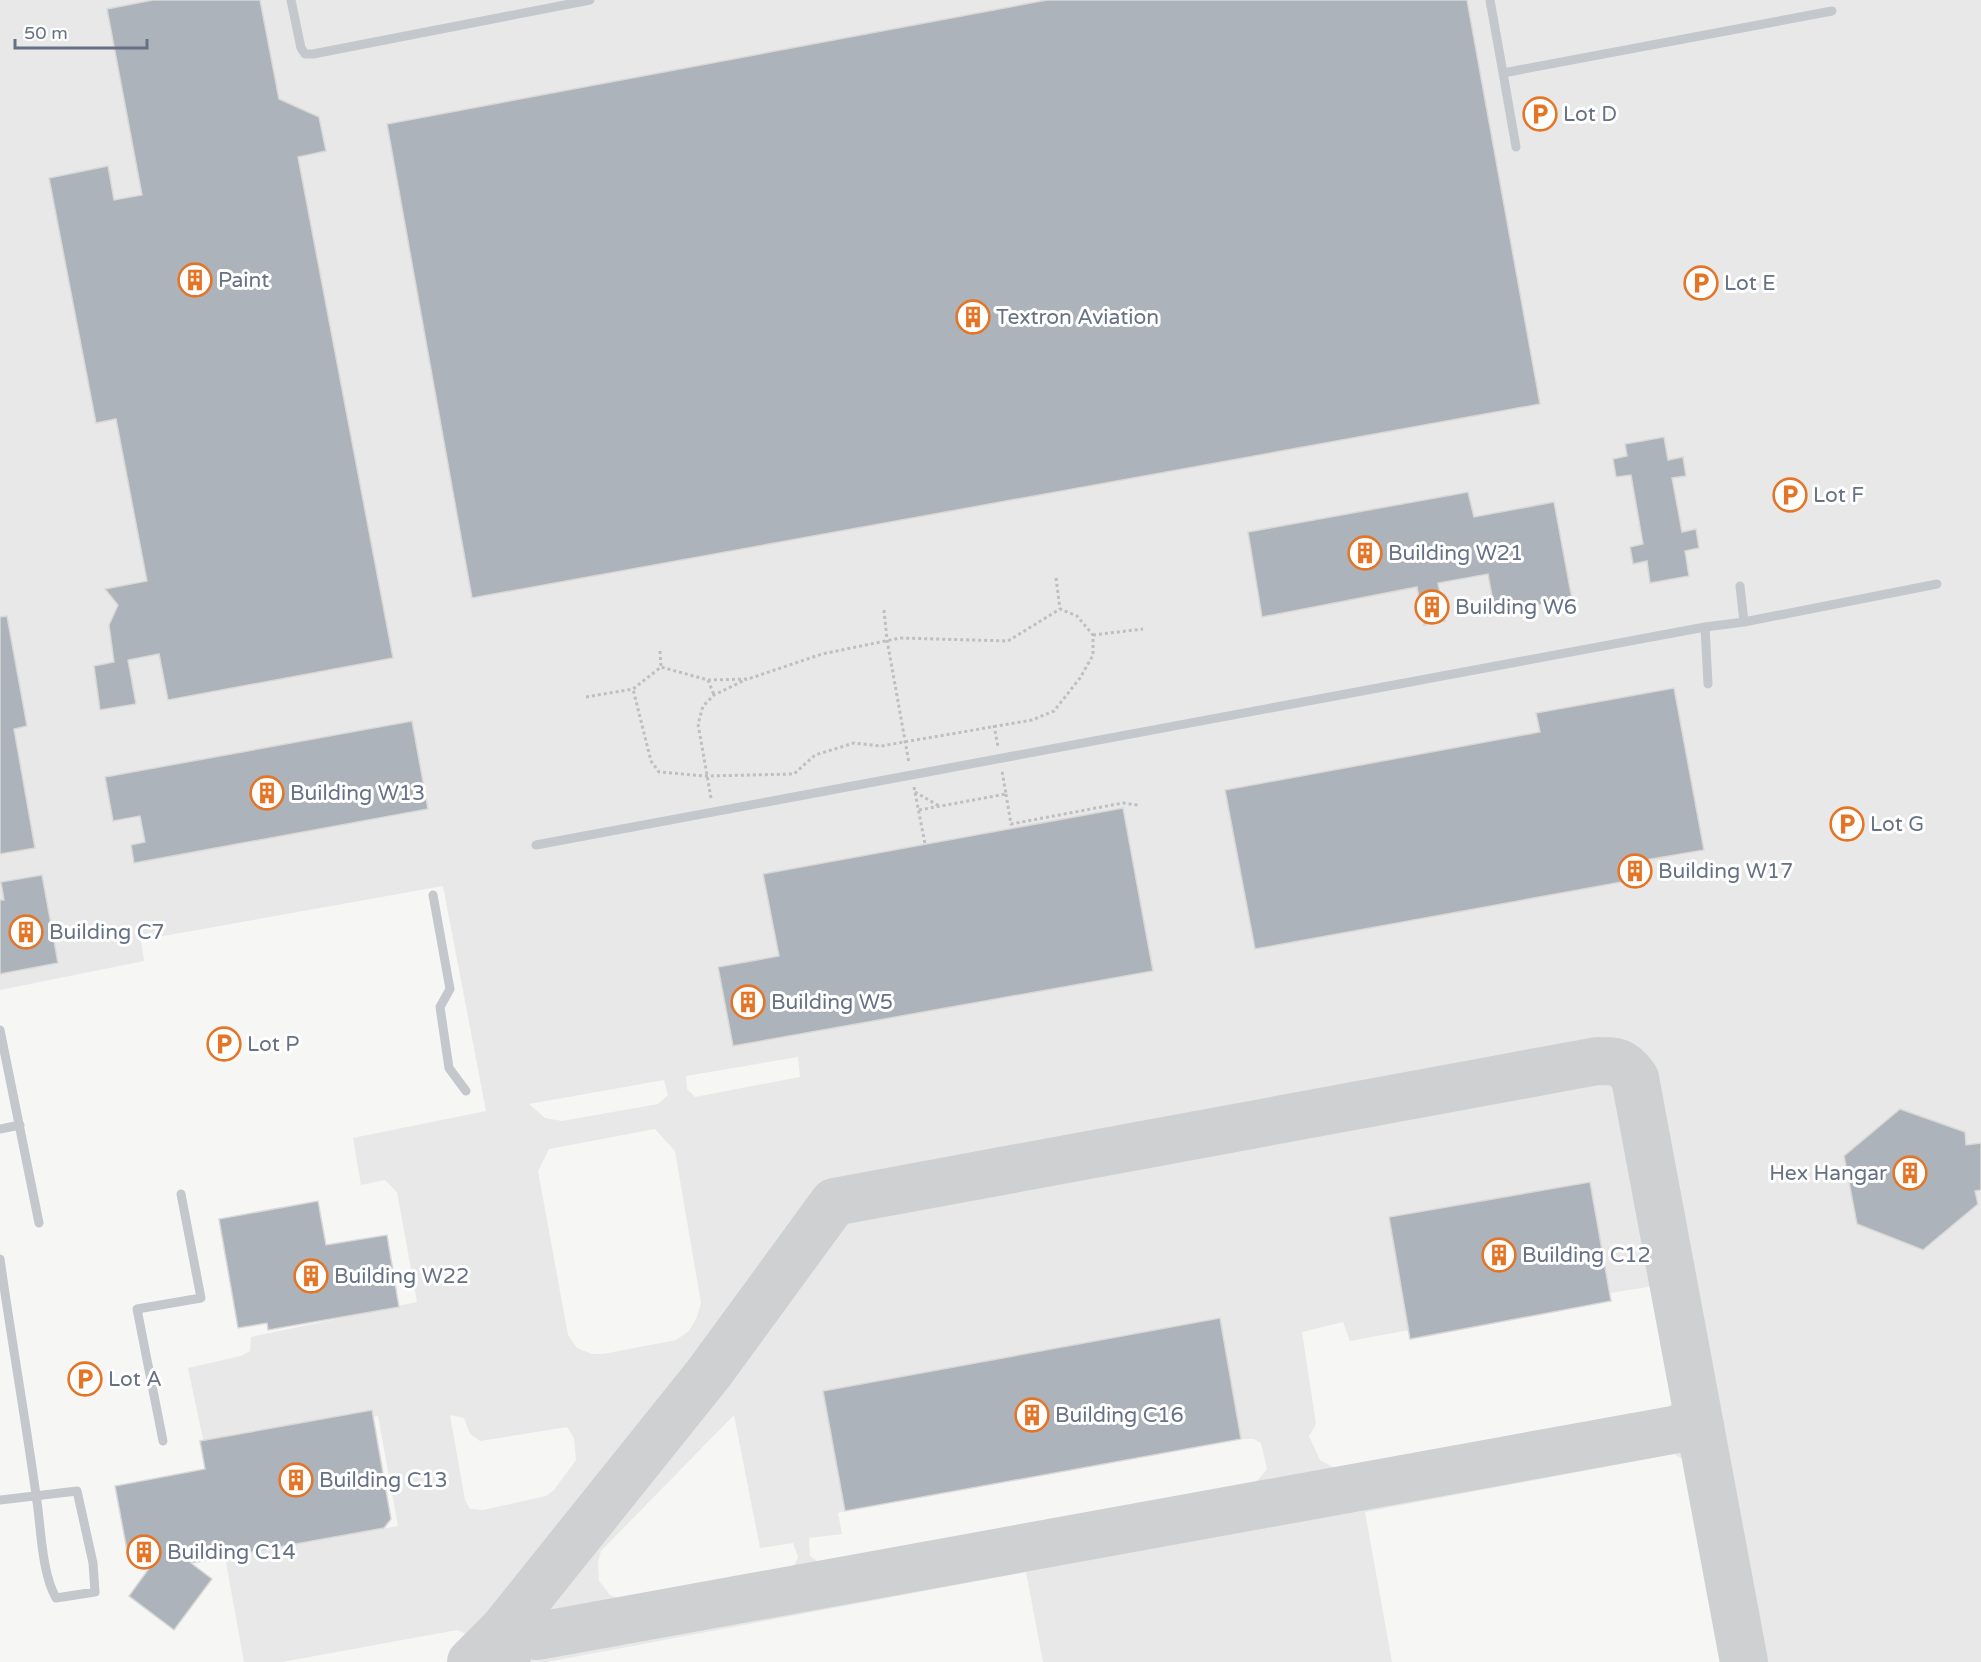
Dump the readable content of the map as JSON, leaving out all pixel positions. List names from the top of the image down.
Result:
{
  "places": {
    "parking": [
      "Lot D",
      "Lot E",
      "Lot F",
      "Lot G",
      "Lot P",
      "Lot A"
    ],
    "building": [
      "Paint",
      "Textron Aviation",
      "Building W21",
      "Building W6",
      "Building W13",
      "Building W17",
      "Building C7",
      "Building W5",
      "Hex Hangar",
      "Building C12",
      "Building W22",
      "Building C16",
      "Building C13",
      "Building C14"
    ]
  },
  "scale_bar": "50 m"
}
